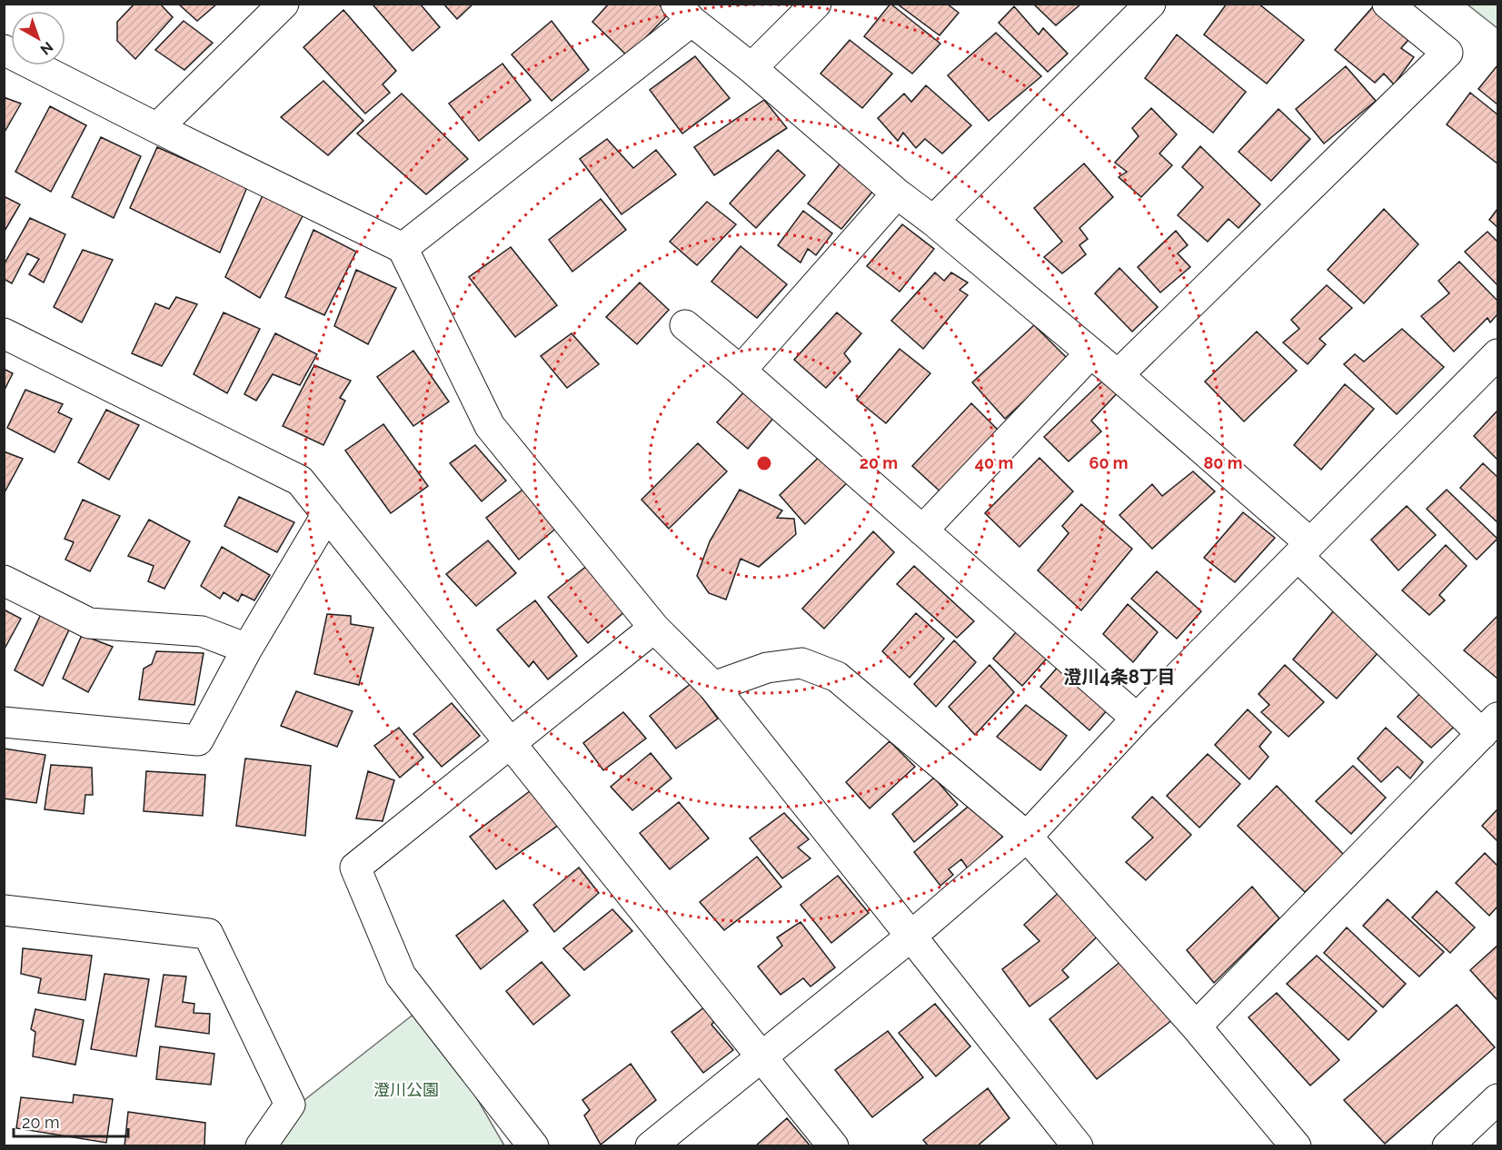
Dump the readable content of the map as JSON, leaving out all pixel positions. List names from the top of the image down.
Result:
{
  "districts": ["澄川4条8丁目"],
  "parks": ["澄川公園"],
  "scale_bar": "20 m",
  "north": "bottom right",
  "rings": [
    "20 m",
    "40 m",
    "60 m",
    "80 m"
  ]
}
